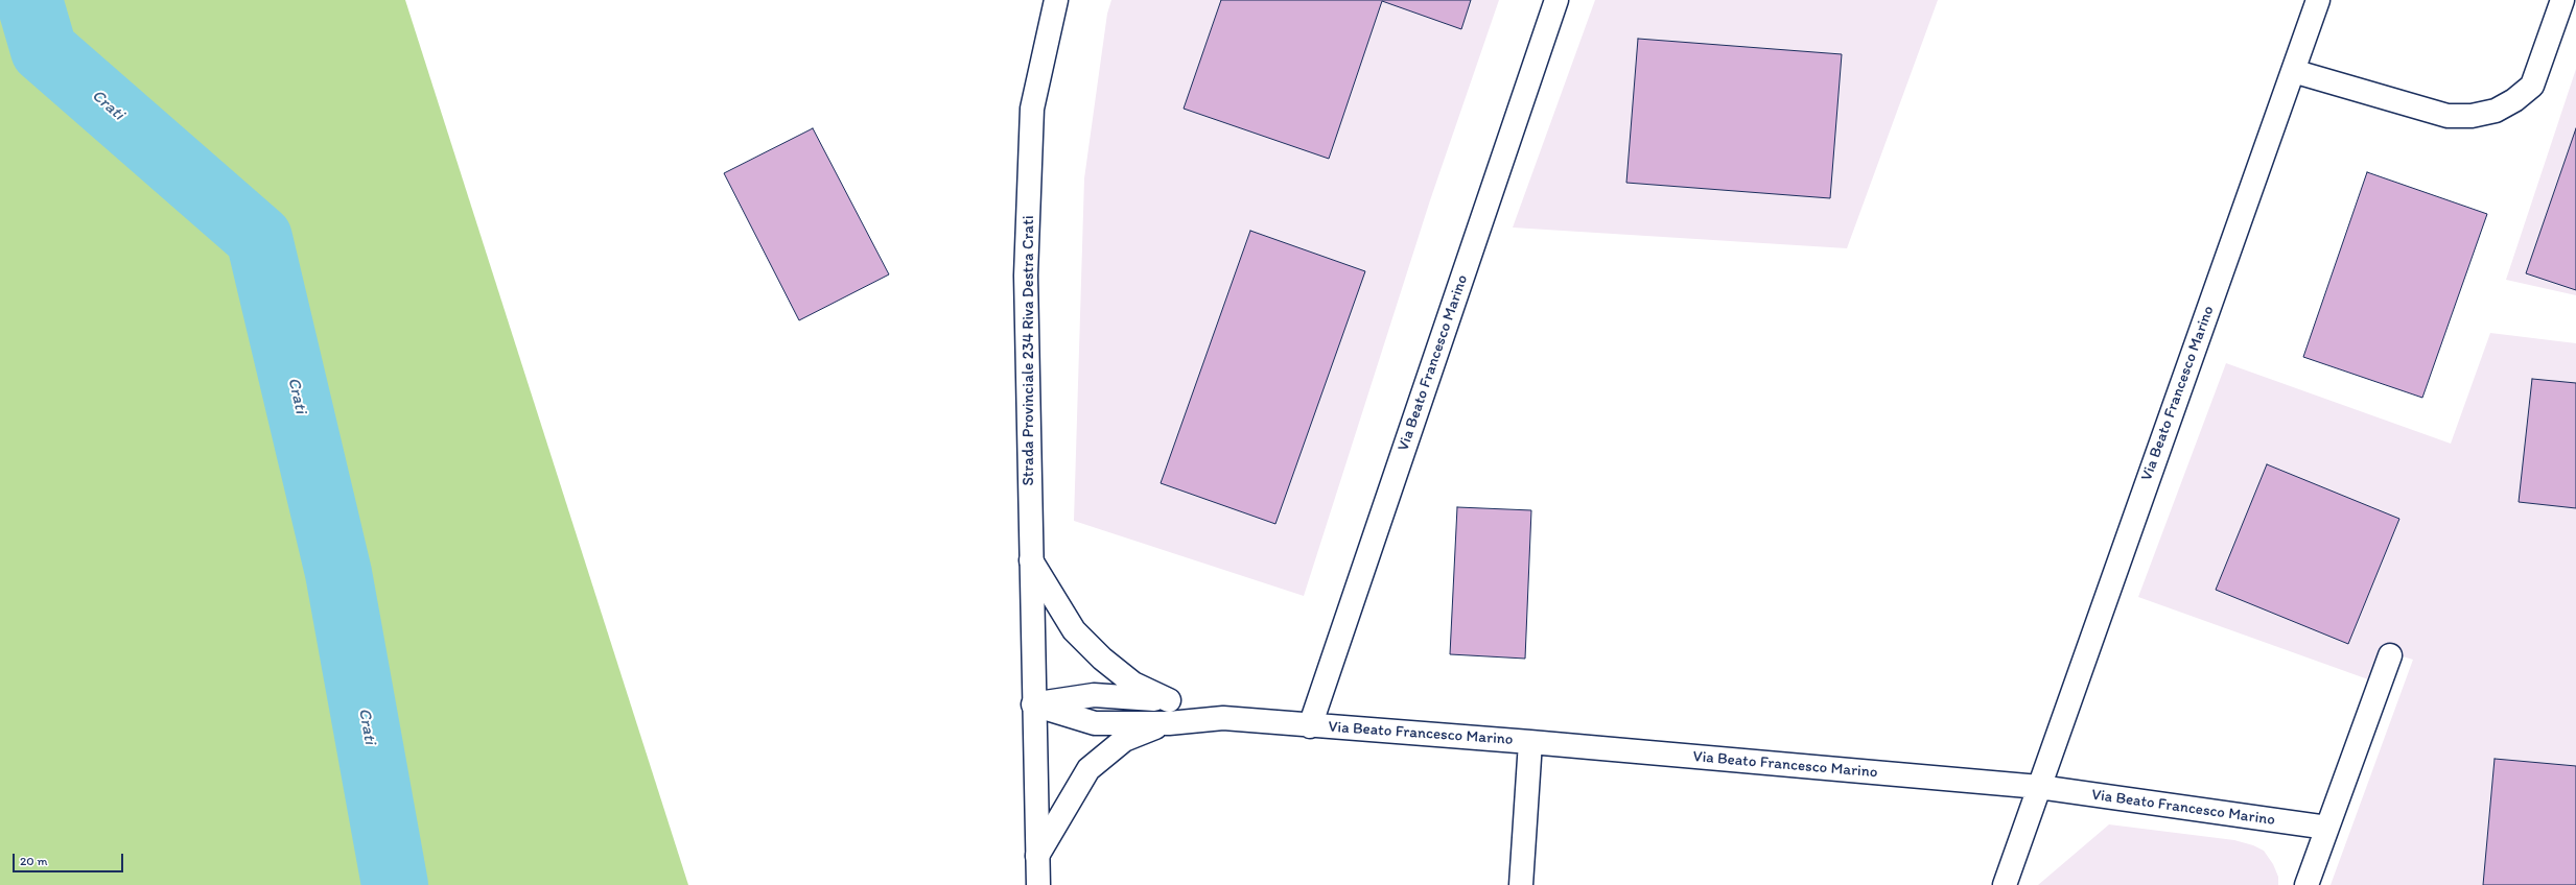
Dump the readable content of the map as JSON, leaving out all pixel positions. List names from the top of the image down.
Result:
{
  "streets": {
    "street": ["Strada Provinciale 234 Riva Destra Crati", "Via Beato Francesco Marino"]
  },
  "crossings": [
    ["Strada Provinciale 234 Riva Destra Crati", "Via Beato Francesco Marino"]
  ],
  "water": ["Crati"],
  "scale_bar": "20 m"
}
